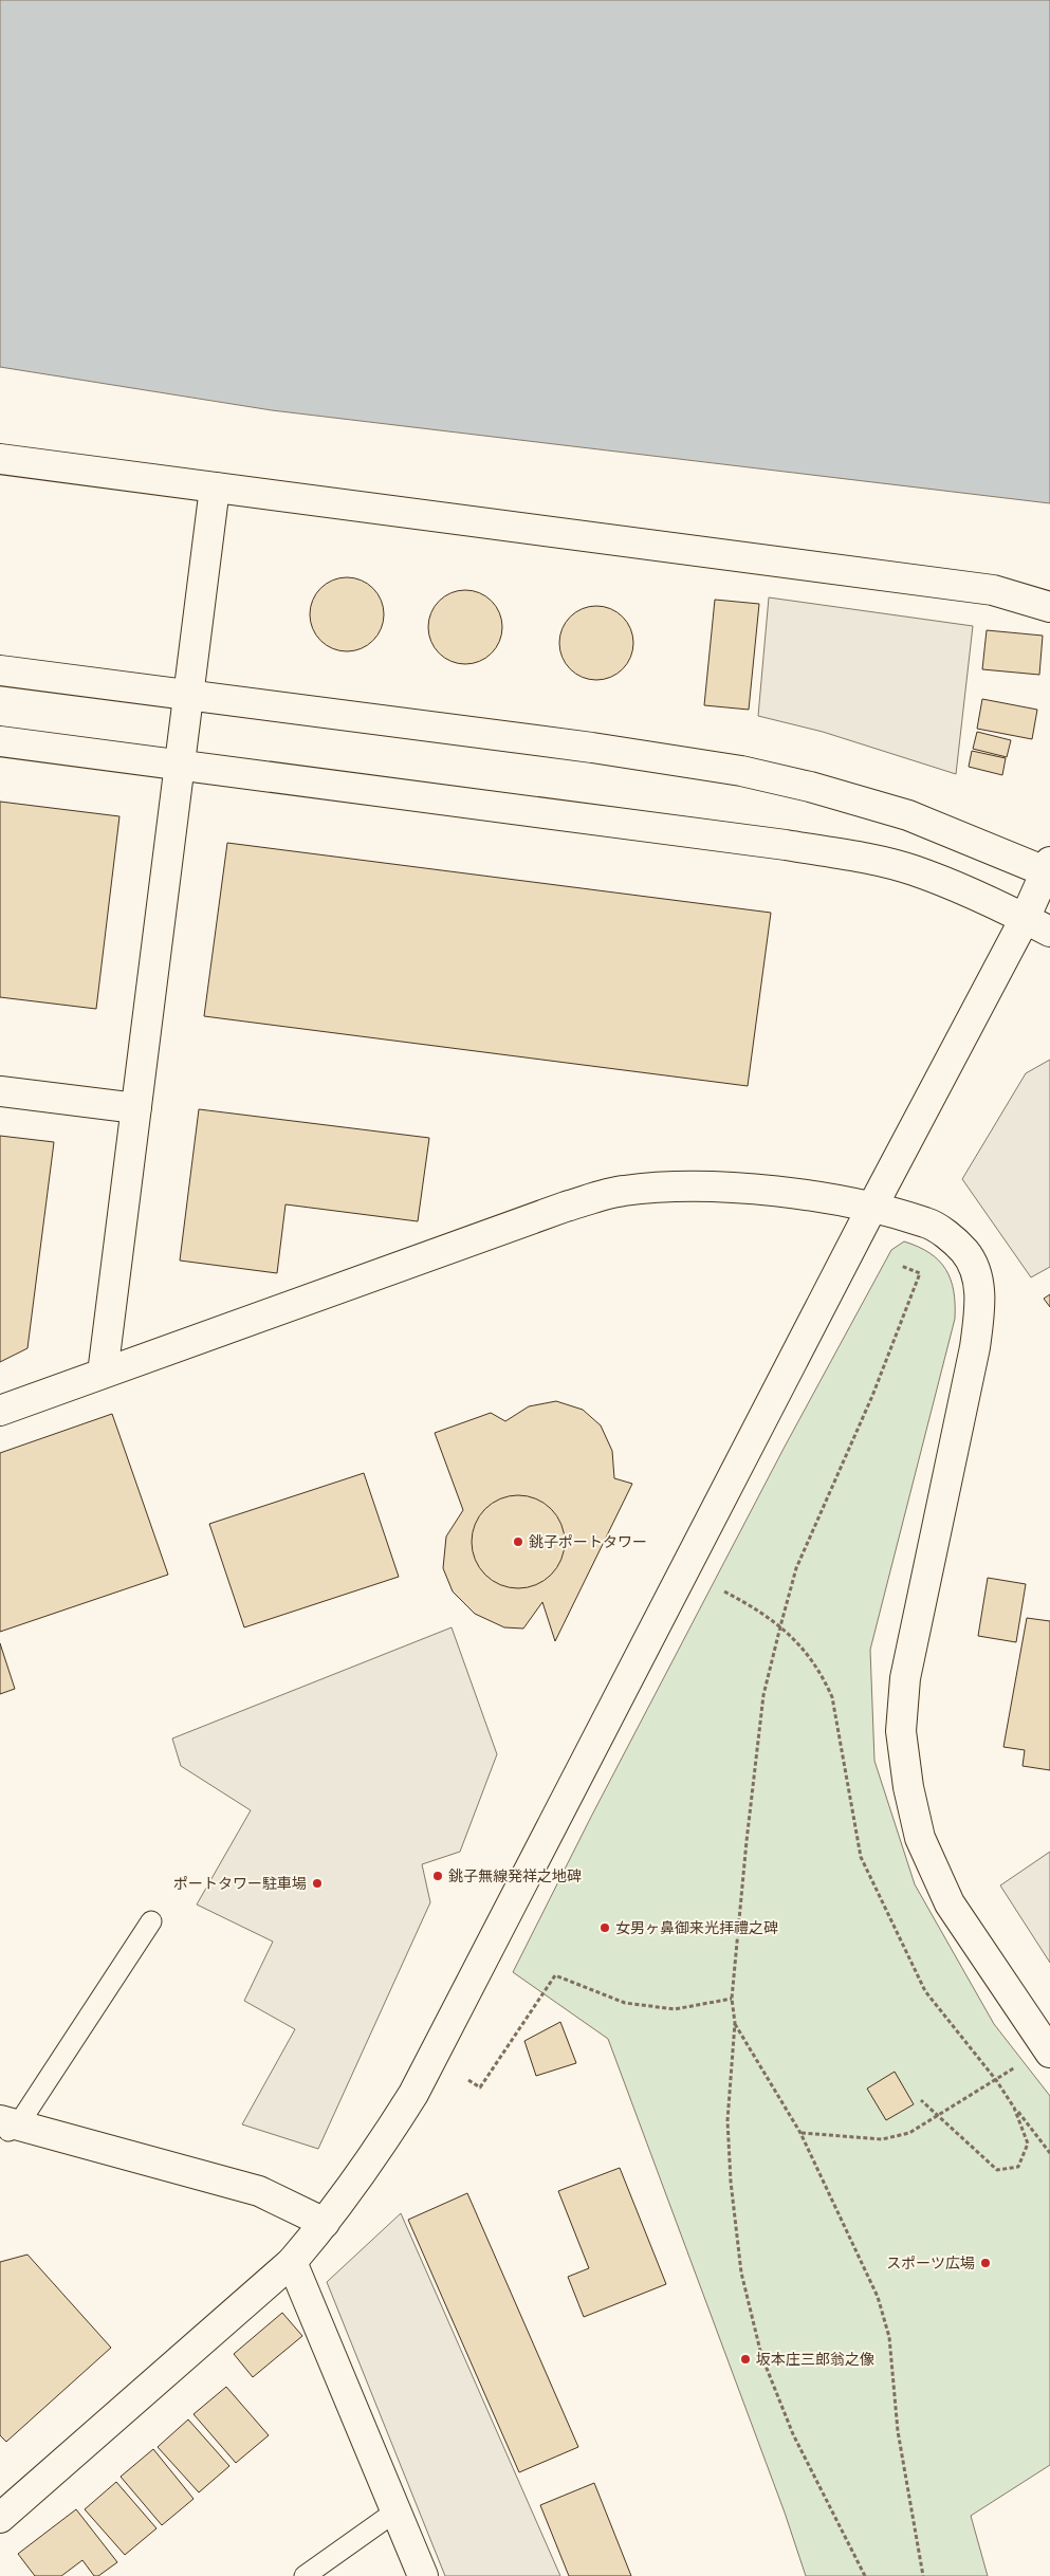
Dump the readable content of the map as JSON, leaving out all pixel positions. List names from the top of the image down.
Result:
{
  "places": [
    "銚子ポートタワー",
    "銚子無線発祥之地碑",
    "ポートタワー駐車場",
    "女男ヶ鼻御来光拝禮之碑",
    "スポーツ広場",
    "坂本庄三郎翁之像"
  ]
}
